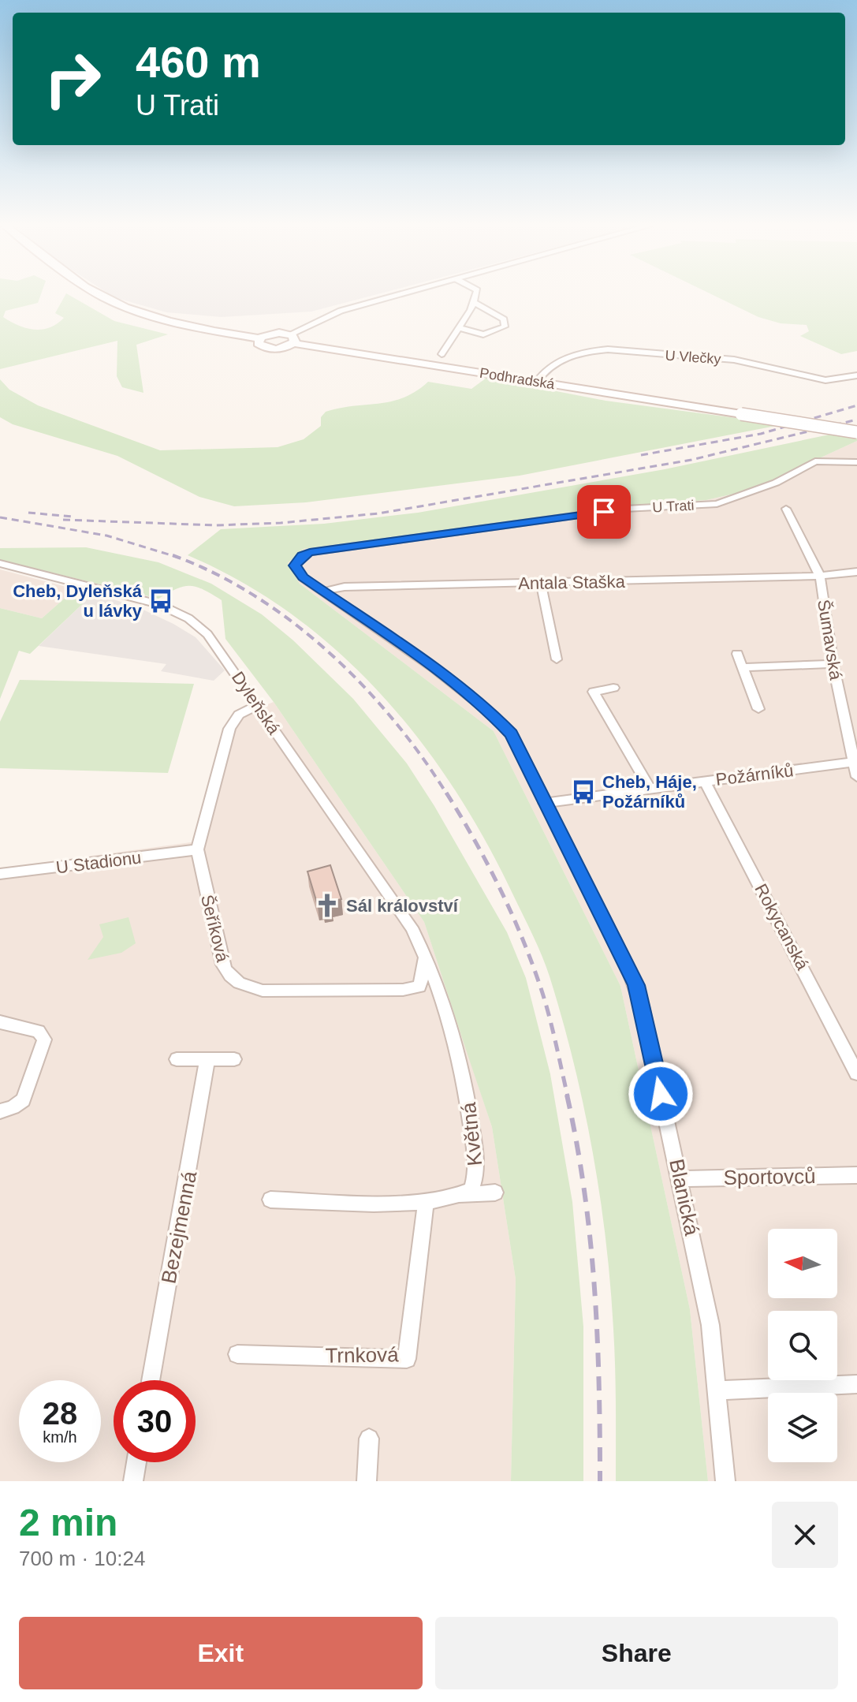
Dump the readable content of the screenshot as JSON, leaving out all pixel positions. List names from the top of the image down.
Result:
{
  "streets": {
    "main road": ["Podhradská"],
    "street": [
      "U Vlečky",
      "U Trati",
      "Antala Staška",
      "Šumavská",
      "Dyleňská",
      "Požárníků",
      "U Stadionu",
      "Rokycanská",
      "Šeříková",
      "Květná",
      "Sportovců",
      "Blanická",
      "Bezejmenná",
      "Trnková"
    ]
  },
  "crossings": [
    ["U Vlečky", "Podhradská"],
    ["U Trati", "Blanická"],
    ["Antala Staška", "Šumavská"],
    ["Antala Staška", "Blanická"],
    ["Šumavská", "Požárníků"],
    ["Dyleňská", "Šeříková"],
    ["Dyleňská", "Květná"],
    ["Požárníků", "Rokycanská"],
    ["Požárníků", "Blanická"],
    ["U Stadionu", "Šeříková"],
    ["Šeříková", "Květná"],
    ["Sportovců", "Blanická"]
  ],
  "places": {
    "bus stop": ["Cheb, Dyleňská u lávky", "Cheb, Háje, Požárníků"],
    "church": ["Sál království"]
  },
  "north": "left",
  "page": {
    "turn": ["460 m", "U Trati"],
    "speed": "28 km/h",
    "limit": "30",
    "heading": ["2 min", "700 m · 10:24"],
    "buttons": ["Exit", "Share"]
  }
}
